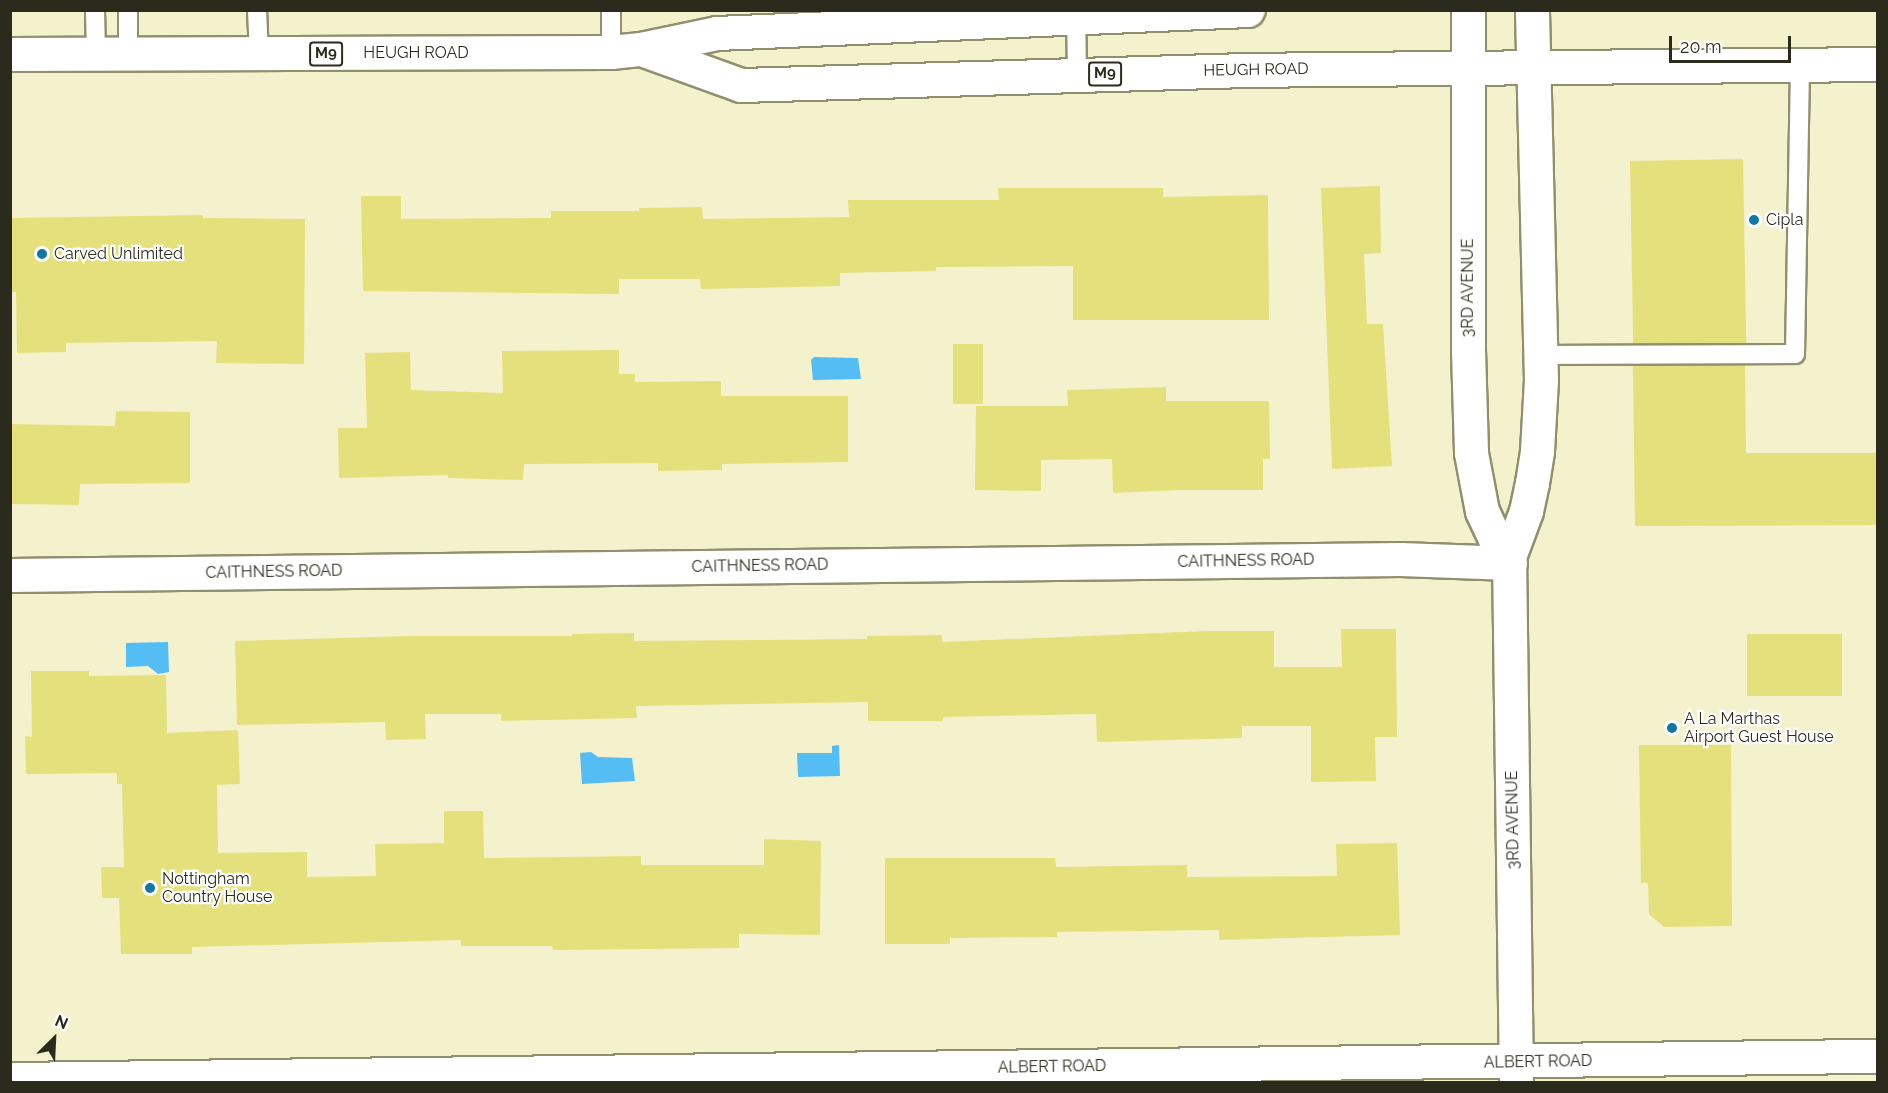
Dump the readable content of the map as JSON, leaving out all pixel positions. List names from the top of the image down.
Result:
{
  "streets": {
    "street": [
      "HEUGH ROAD",
      "M9",
      "3RD AVENUE",
      "CAITHNESS ROAD",
      "ALBERT ROAD"
    ]
  },
  "crossings": [
    ["HEUGH ROAD", "3RD AVENUE"],
    ["3RD AVENUE", "CAITHNESS ROAD"],
    ["3RD AVENUE", "ALBERT ROAD"]
  ],
  "places": [
    "Cipla",
    "Carved Unlimited",
    "A La Marthas Airport Guest House",
    "Nottingham Country House"
  ],
  "scale_bar": "20 m",
  "north": "top right"
}
